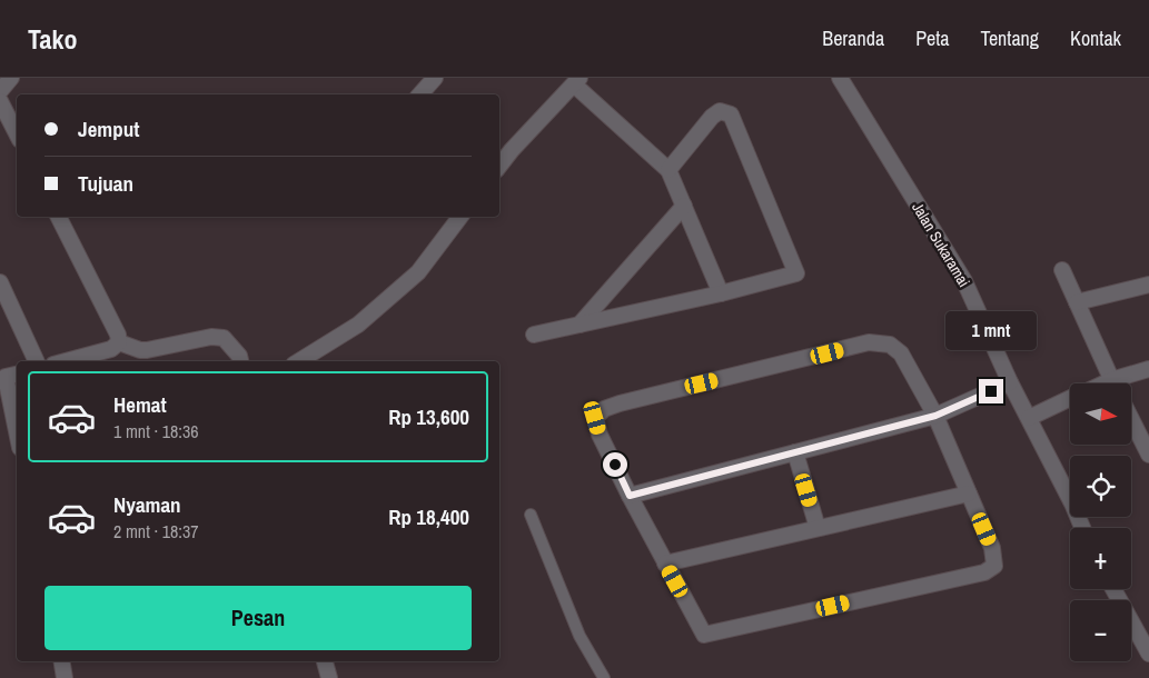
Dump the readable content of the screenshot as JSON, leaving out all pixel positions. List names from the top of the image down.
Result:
{
  "streets": {
    "street": ["Jalan Sukaramai"]
  },
  "north": "right",
  "page": {
    "header": "Tako",
    "nav": [
      "Beranda",
      "Peta",
      "Tentang",
      "Kontak"
    ],
    "banner": ["Jemput", "Tujuan"],
    "bubble": "1 mnt",
    "list": [
      {
        "name": "Hemat",
        "note": "1 mnt · 18:36",
        "value": "Rp 13,600"
      },
      {
        "name": "Nyaman",
        "note": "2 mnt · 18:37",
        "value": "Rp 18,400"
      }
    ],
    "map_buttons": ["+", "−"],
    "buttons": "Pesan"
  }
}
